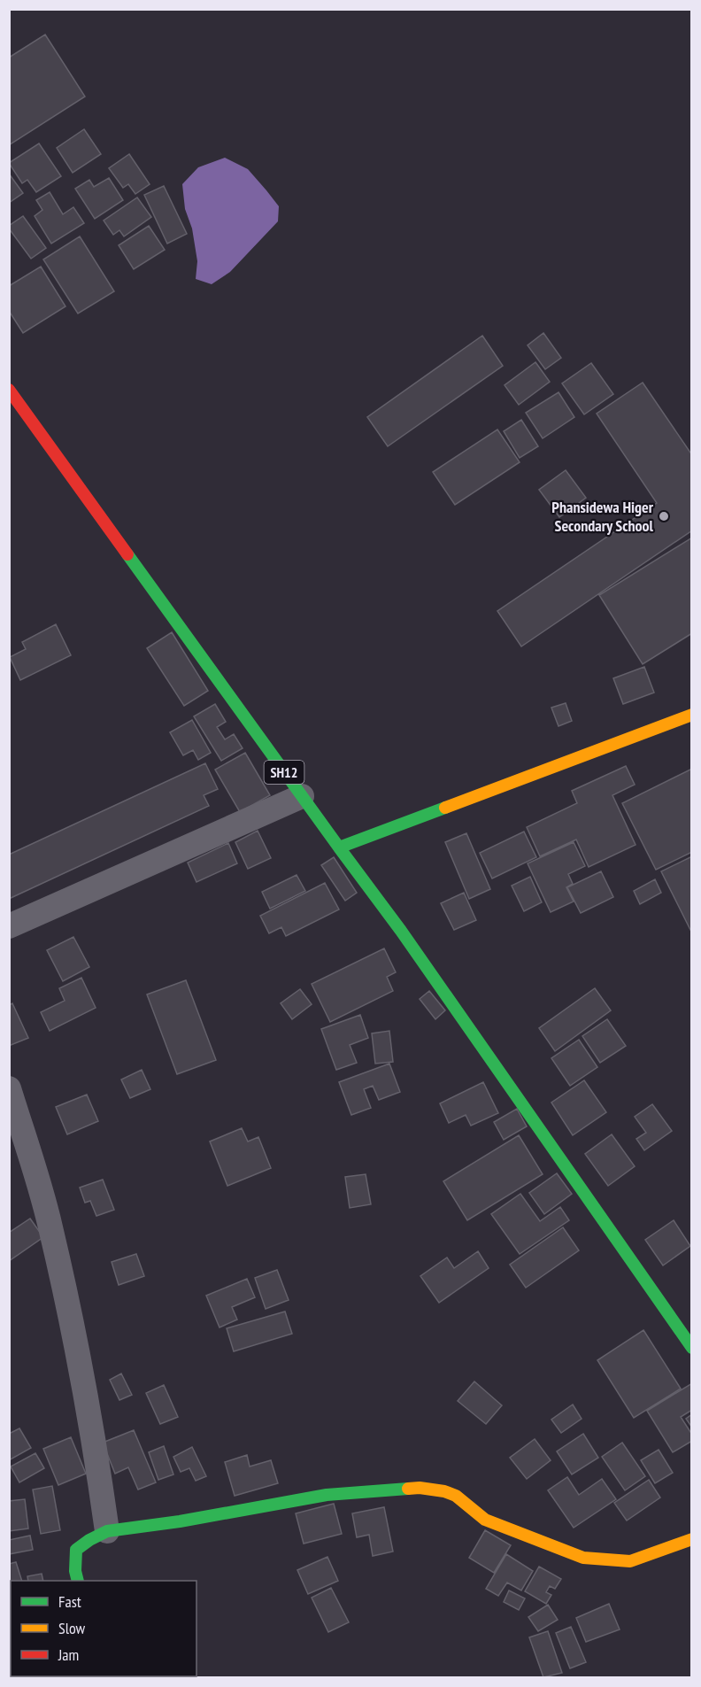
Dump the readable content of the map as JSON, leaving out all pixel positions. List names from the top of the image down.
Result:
{
  "streets": {
    "street": ["SH12"]
  },
  "places": ["Phansidewa Higer Secondary School"],
  "legend": ["Fast", "Slow", "Jam"]
}
